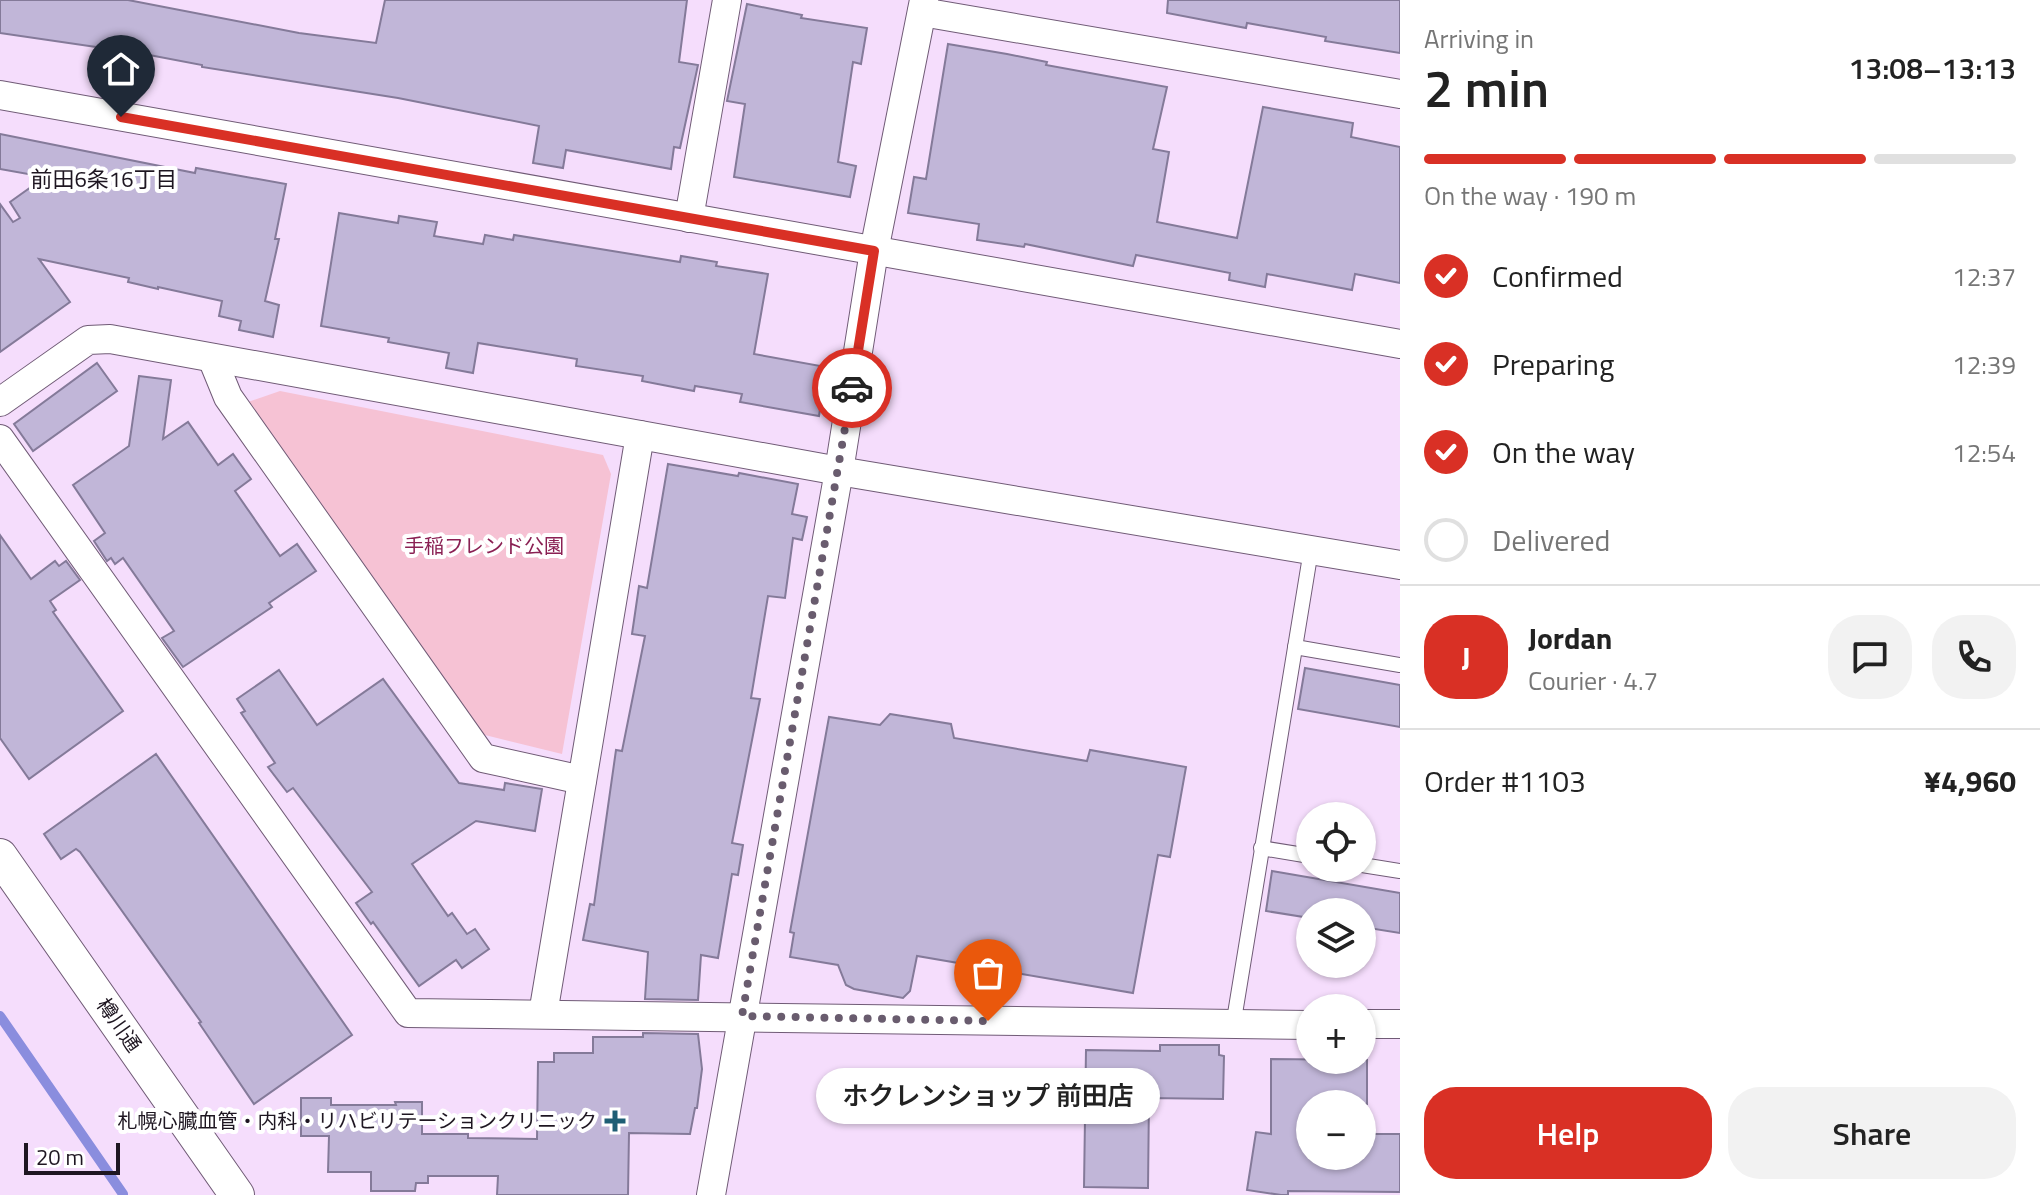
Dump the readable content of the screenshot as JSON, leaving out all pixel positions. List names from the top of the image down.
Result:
{
  "streets": {
    "street": ["樽川通"]
  },
  "districts": ["前田6条16丁目"],
  "parks": ["手稲フレンド公園"],
  "places": {
    "other": ["ホクレンショップ 前田店"],
    "health": ["札幌心臓血管・内科・リハビリテーションクリニック"]
  },
  "scale_bar": "20 m",
  "page": {
    "heading": ["2 min", "Arriving in", "13:08–13:13"],
    "panel": [
      "Jordan",
      "Courier · 4.7",
      "Order #1103",
      "¥4,960"
    ],
    "bar": "On the way · 190 m",
    "list": [
      ["Confirmed", "12:37"],
      ["Preparing", "12:39"],
      ["On the way", "12:54"],
      "Delivered"
    ],
    "round": "J",
    "map_buttons": ["+", "−"],
    "bubble": "ホクレンショップ 前田店",
    "buttons": ["Help", "Share"],
    "scale": "20 m"
  }
}
